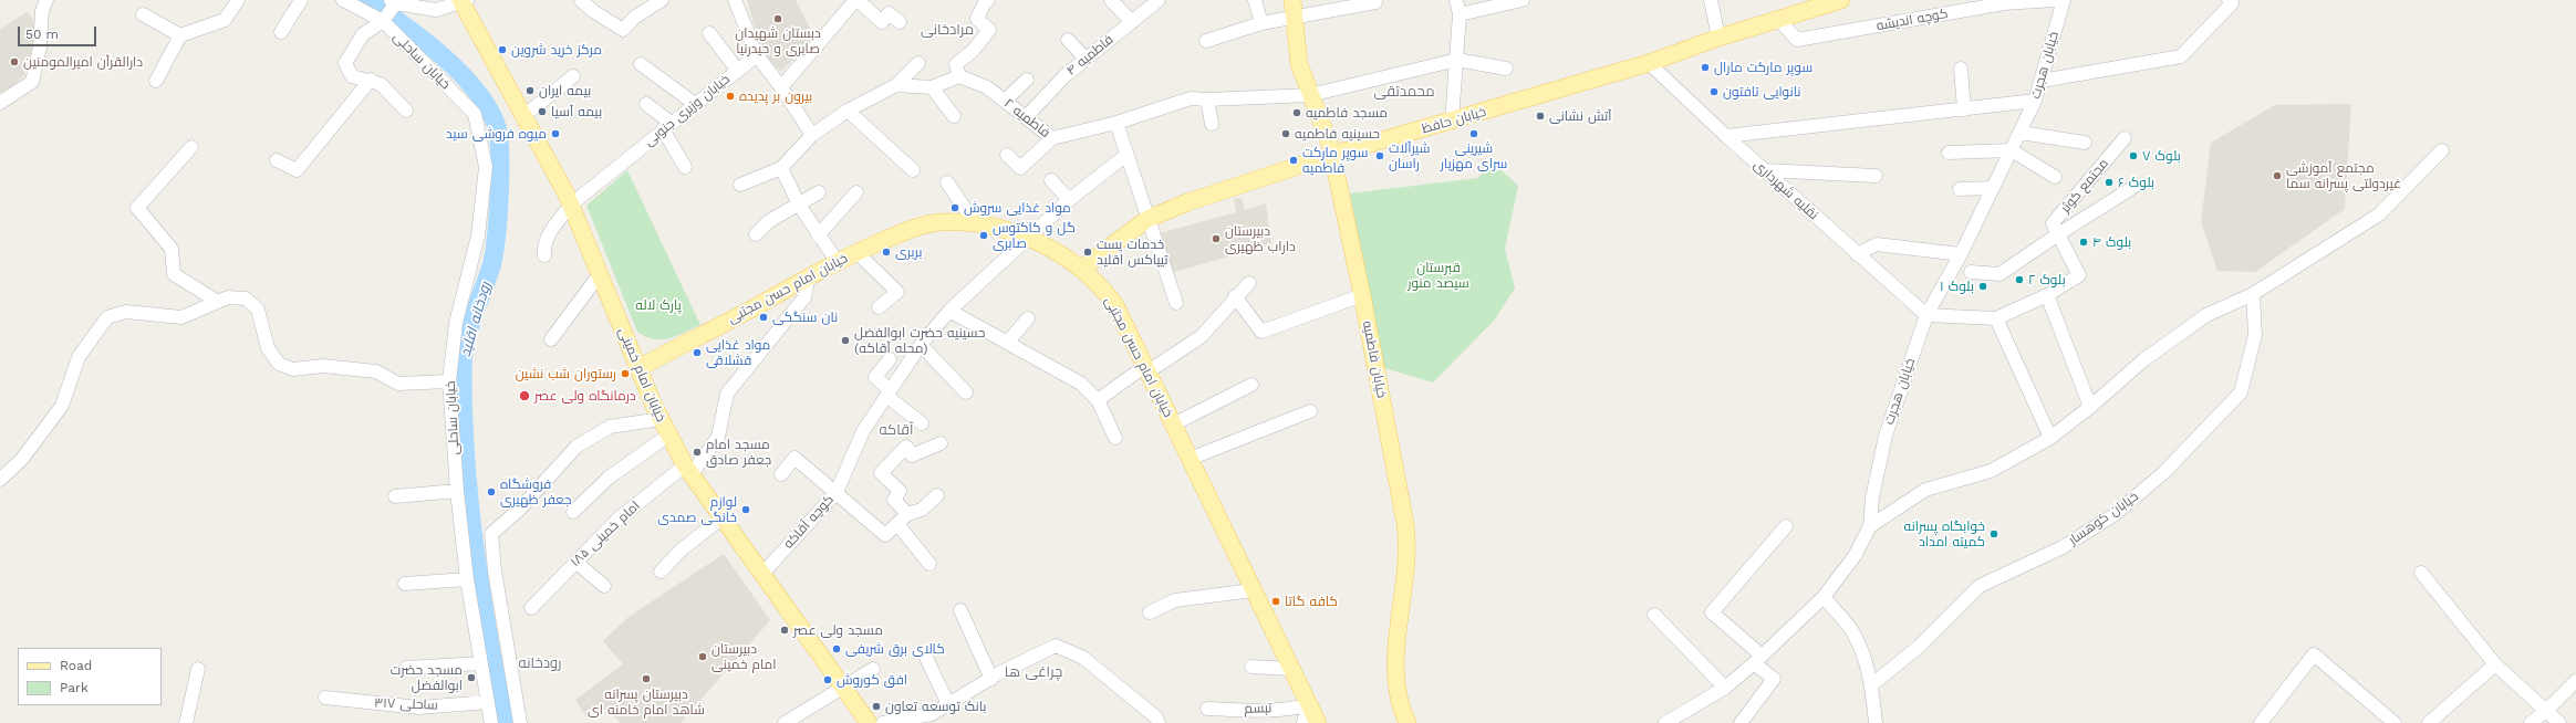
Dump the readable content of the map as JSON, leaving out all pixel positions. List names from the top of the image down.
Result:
{
  "streets": {
    "main road": [
      "خیابان حافظ",
      "خیابان امام حسن مجتبی",
      "خیابان فاطمیه",
      "خیابان امام خمینی"
    ],
    "street": [
      "کوچه اندیشه",
      "فاطمیه ۴",
      "خیابان ساحلی",
      "خیابان هجرت",
      "خیابان وزیری جنوبی",
      "فاطمیه ۲",
      "مجتمع کوثر",
      "نقلیه شهرداری",
      "خیابان کوهسار",
      "کوچه آقاکه",
      "امام خمینی ۱۸۵",
      "ساحلی ۳۱۷",
      "تبسم"
    ]
  },
  "crossings": [
    ["کوچه اندیشه", "خیابان حافظ"],
    ["فاطمیه ۴", "فاطمیه ۲"],
    ["خیابان ساحلی", "ساحلی ۳۱۷"],
    ["خیابان هجرت", "نقلیه شهرداری"],
    ["خیابان وزیری جنوبی", "خیابان امام خمینی"],
    ["فاطمیه ۲", "خیابان فاطمیه"],
    ["خیابان حافظ", "نقلیه شهرداری"],
    ["خیابان حافظ", "خیابان امام حسن مجتبی"],
    ["خیابان حافظ", "خیابان فاطمیه"],
    ["خیابان امام حسن مجتبی", "خیابان امام خمینی"],
    ["خیابان امام حسن مجتبی", "کوچه آقاکه"],
    ["خیابان امام حسن مجتبی", "امام خمینی ۱۸۵"],
    ["خیابان امام حسن مجتبی", "تبسم"],
    ["خیابان امام خمینی", "کوچه آقاکه"],
    ["خیابان امام خمینی", "امام خمینی ۱۸۵"]
  ],
  "districts": [
    "مرادخانی",
    "محمدتقی",
    "آقاکه",
    "رودخانه",
    "چراغی ها"
  ],
  "water": ["رودخانه اقلید"],
  "parks": ["قبرستان سیصد منور", "پارک لاله"],
  "places": [
    "دبستان شهیدان صابری و حیدرنیا",
    "مرکز خرید شروین",
    "دارالقرآن امیرالمومنین",
    "سوپر مارکت مارال",
    "بیمه ایران",
    "نانوایی تافتون",
    "بیرون بر پدیده",
    "بیمه آسیا",
    "مسجد فاطمیه",
    "آتش نشانی",
    "میوه فروشی سید",
    "حسینیه فاطمیه",
    "شیرینی سرای مهزیار",
    "شیرآلات راسان",
    "بلوک ۷",
    "سوپر مارکت فاطمیه",
    "مجتمع آموزشی غیردولتی پسرانه سما",
    "بلوک ۶",
    "مواد غذایی سروش",
    "گل و کاکتوس صابری",
    "دبیرستان داراب ظهیری",
    "بلوک ۴",
    "بربری",
    "خدمات پست تیپاکس اقلید",
    "بلوک ۲",
    "بلوک ۱",
    "نان سنگکی",
    "حسینیه حضرت ابوالفضل (محله آقاکه)",
    "مواد غذایی قشلاقی",
    "رستوران شب نشین",
    "درمانگاه ولی عصر",
    "مسجد امام جعفر صادق",
    "فروشگاه جعفر ظهیری",
    "لوازم خانگی صمدی",
    "خوابگاه پسرانه کمیته امداد",
    "کافه گاتا",
    "مسجد ولی عصر",
    "کالای برق شریفی",
    "دبیرستان امام خمینی",
    "مسجد حضرت ابوالفضل",
    "دبیرستان پسرانه شاهد امام خامنه ای",
    "افق کوروش",
    "بانک توسعه تعاون"
  ],
  "legend": ["Road", "Park"],
  "scale_bar": "50 m"
}
